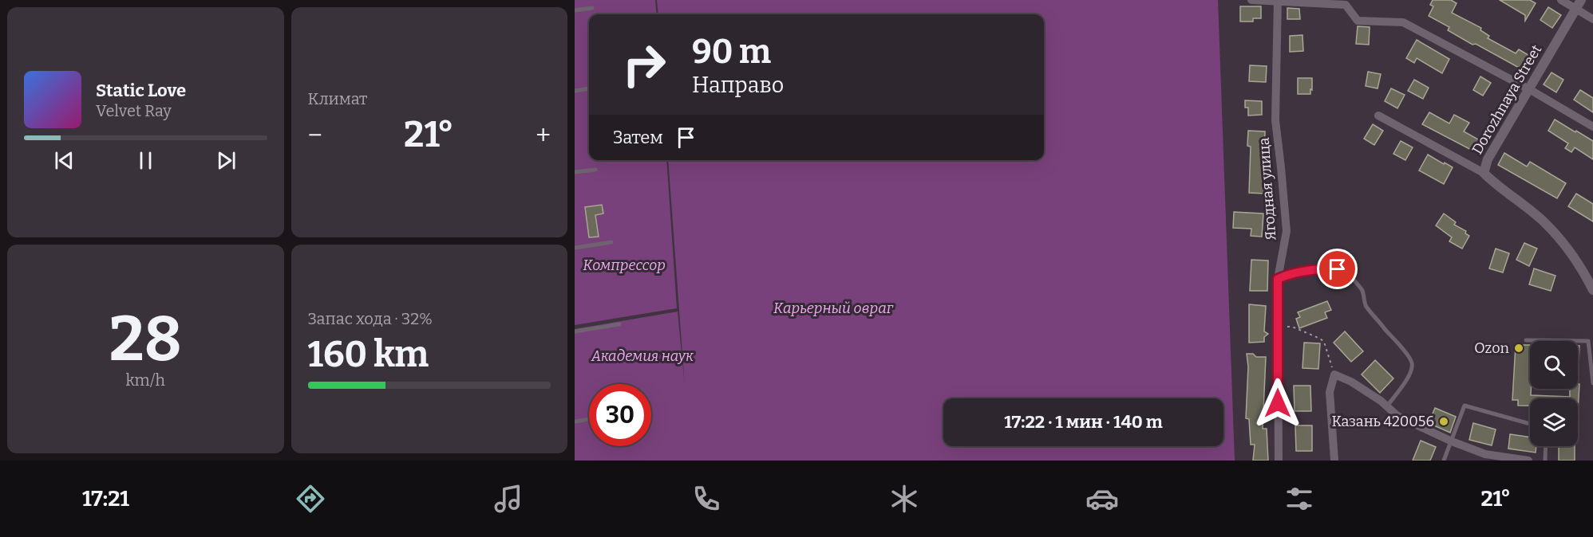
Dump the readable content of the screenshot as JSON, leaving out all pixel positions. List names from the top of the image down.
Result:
{
  "streets": {
    "street": ["Dorozhnaya Street", "Ягодная улица"]
  },
  "parks": ["Компрессор", "Карьерный овраг", "Академия наук"],
  "places": ["Ozon", "Казань 420056"],
  "page": {
    "tile": [
      "Климат",
      ["28", "km/h"],
      ["Запас хода · 32%", "160 km"]
    ],
    "turn": ["90 m", "Направо"],
    "song": ["Static Love", "Velvet Ray"],
    "then": "Затем",
    "heat": ["−", "21°", "+"],
    "limit": "30",
    "trip": "17:22 · 1 мин · 140 m",
    "tabs": ["17:21", "21°"]
  }
}
